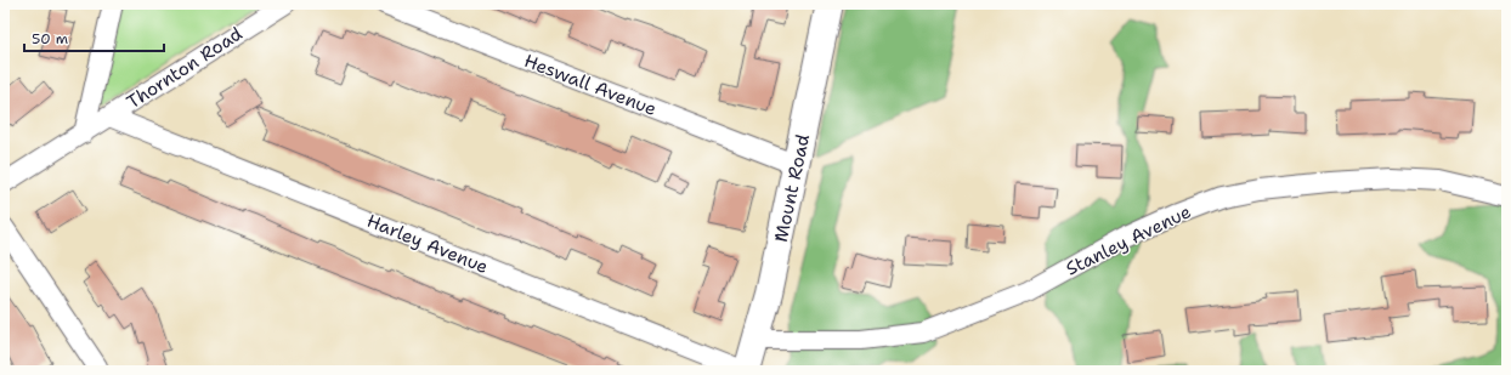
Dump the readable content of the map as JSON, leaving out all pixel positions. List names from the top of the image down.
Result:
{
  "streets": {
    "main road": ["Mount Road"],
    "street": [
      "Thornton Road",
      "Heswall Avenue",
      "Stanley Avenue",
      "Harley Avenue"
    ]
  },
  "crossings": [
    ["Thornton Road", "Harley Avenue"],
    ["Heswall Avenue", "Mount Road"],
    ["Mount Road", "Stanley Avenue"],
    ["Mount Road", "Harley Avenue"]
  ],
  "scale_bar": "50 m"
}
